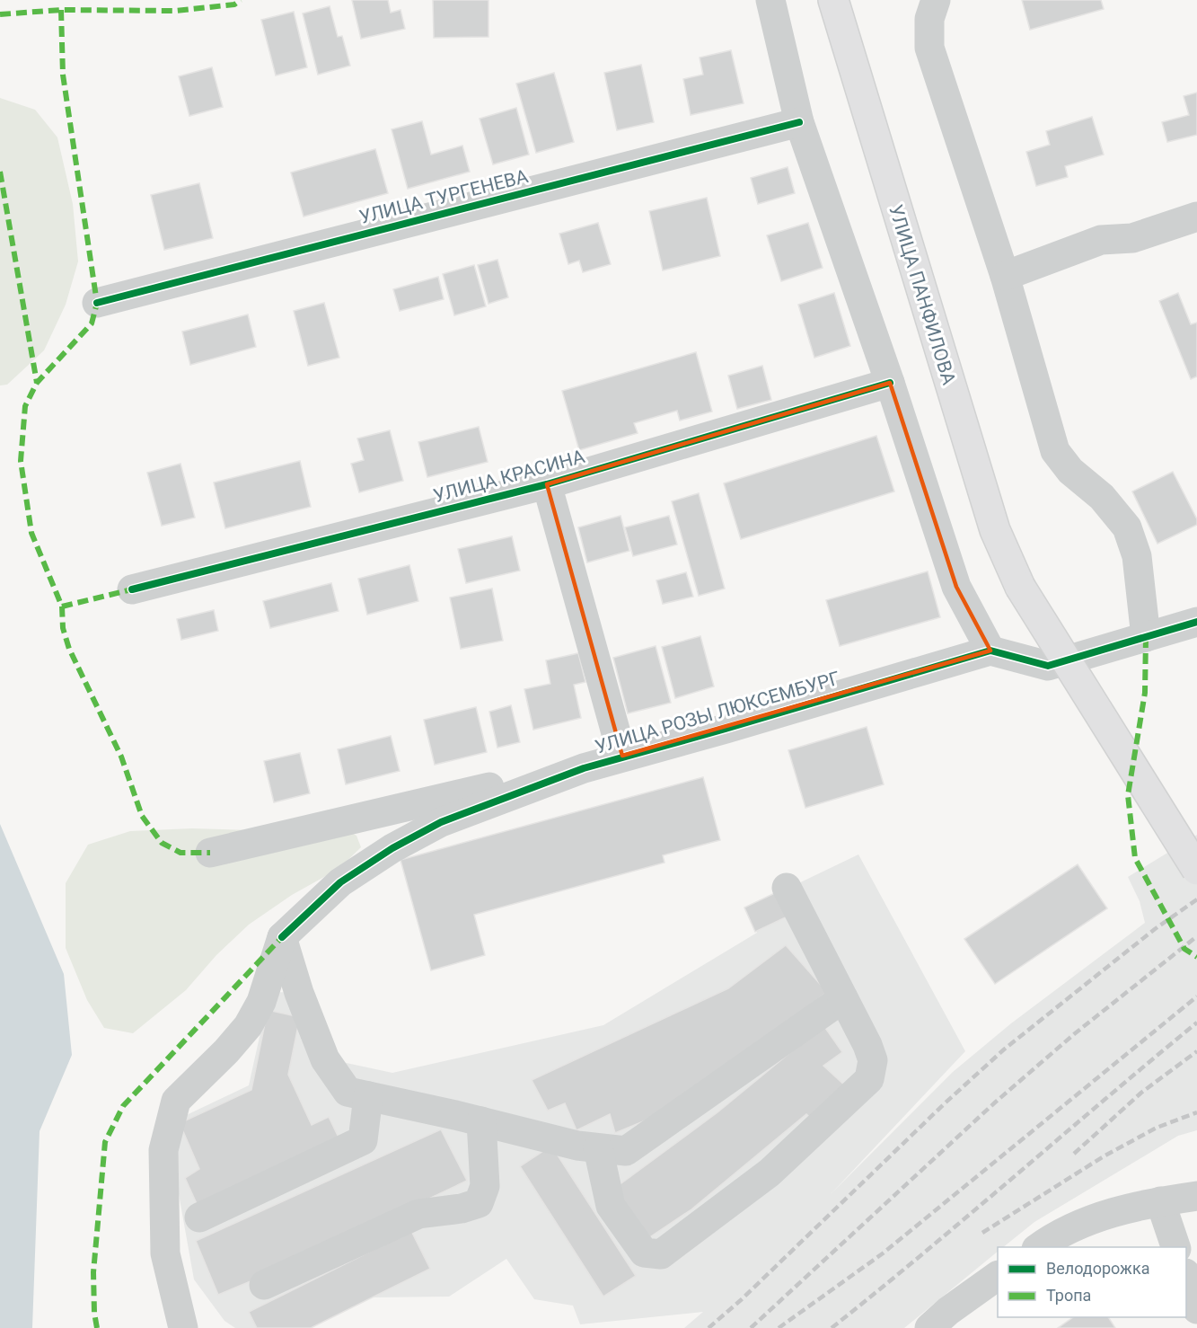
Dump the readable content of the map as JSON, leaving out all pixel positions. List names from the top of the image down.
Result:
{
  "streets": {
    "main road": ["УЛИЦА ПАНФИЛОВА"],
    "street": ["УЛИЦА ТУРГЕНЕВА", "УЛИЦА КРАСИНА", "УЛИЦА РОЗЫ ЛЮКСЕМБУРГ"]
  },
  "legend": ["Велодорожка", "Тропа"]
}
